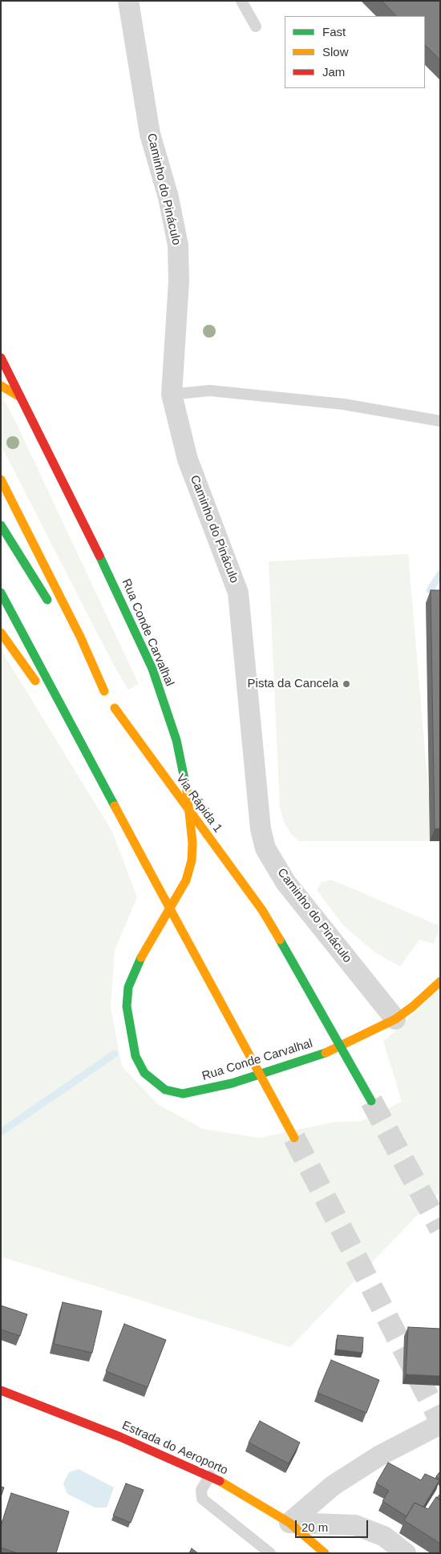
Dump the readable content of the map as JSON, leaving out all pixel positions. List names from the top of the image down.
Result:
{
  "streets": {
    "main road": ["Rua Conde Carvalhal", "Via Rápida 1", "Estrada do Aeroporto"],
    "street": ["Caminho do Pináculo"]
  },
  "crossings": [
    ["Caminho do Pináculo", "Rua Conde Carvalhal"]
  ],
  "places": ["Pista da Cancela"],
  "legend": ["Fast", "Slow", "Jam"],
  "scale_bar": "20 m"
}
